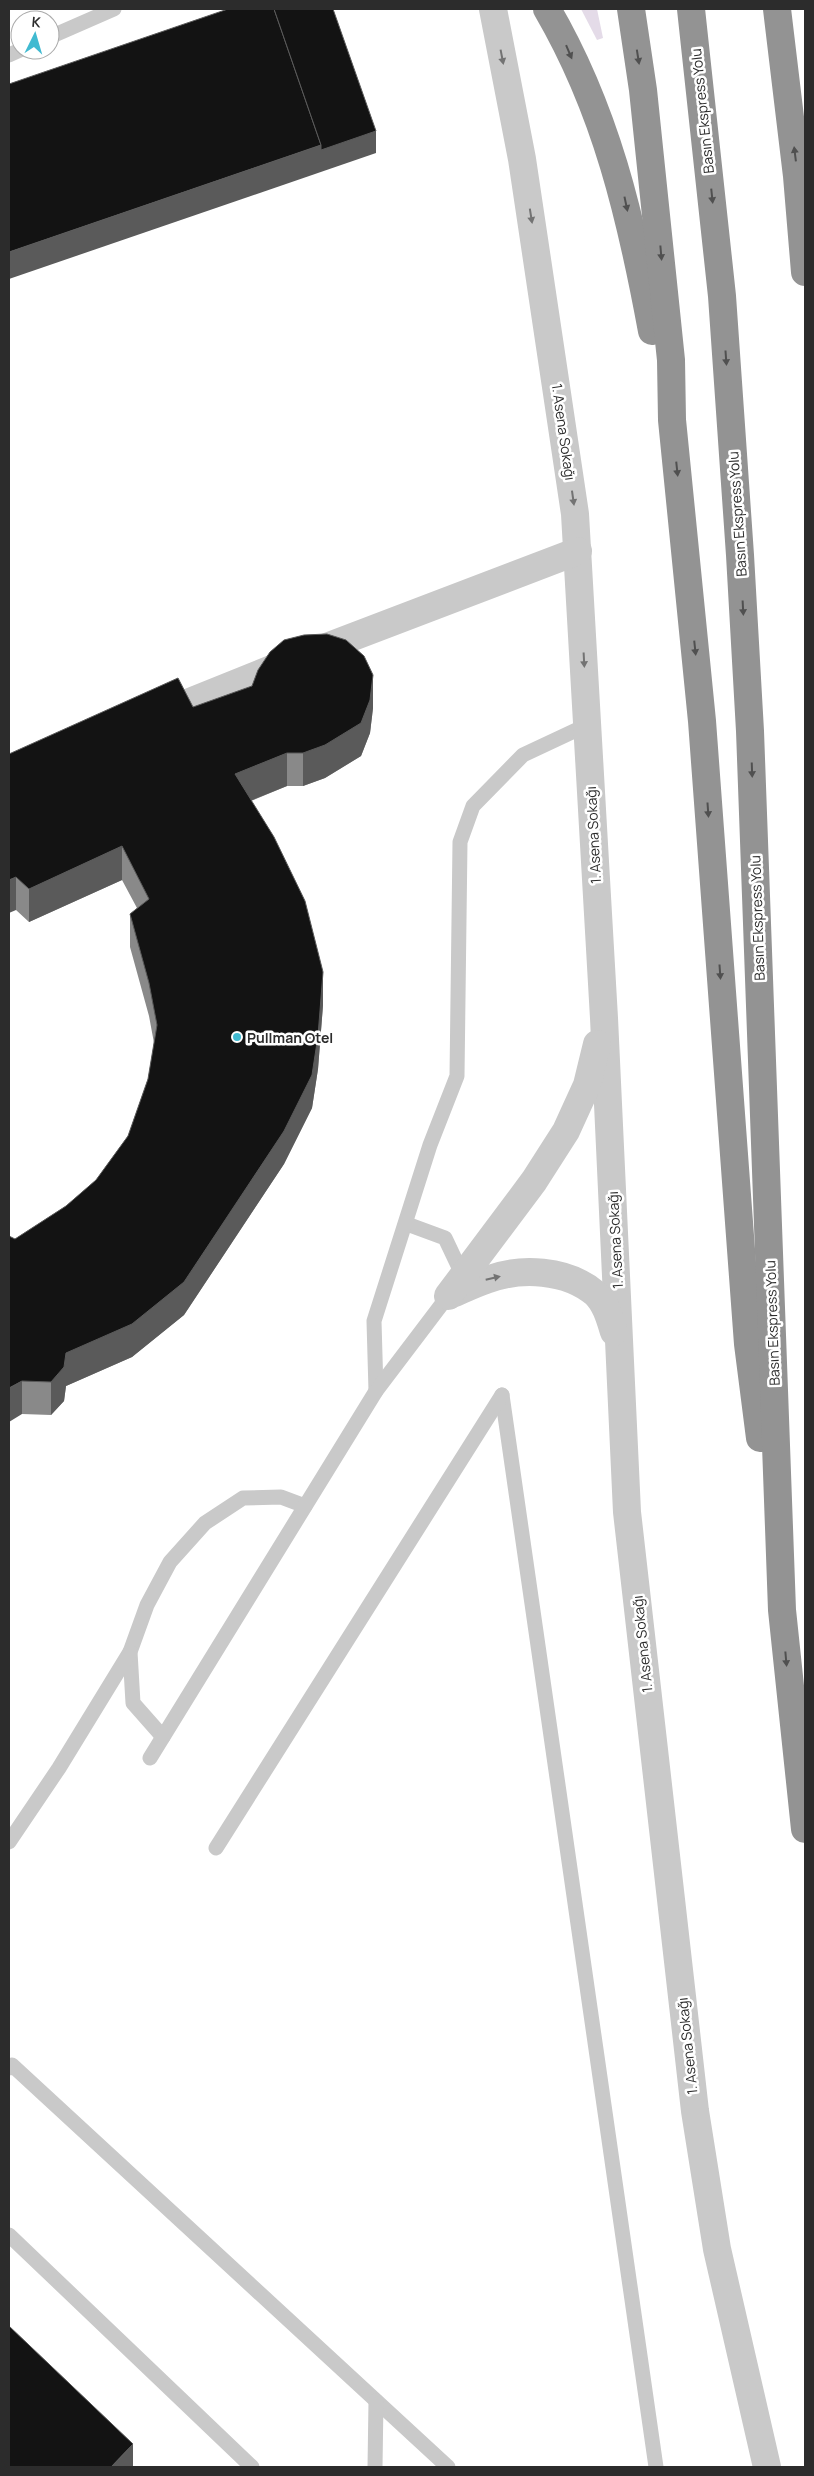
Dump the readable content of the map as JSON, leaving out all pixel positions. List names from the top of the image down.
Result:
{
  "streets": {
    "highway": ["Basın Ekspress Yolu"],
    "street": ["1. Asena Sokağı"]
  },
  "places": ["Pullman Otel"],
  "north": "top"
}
